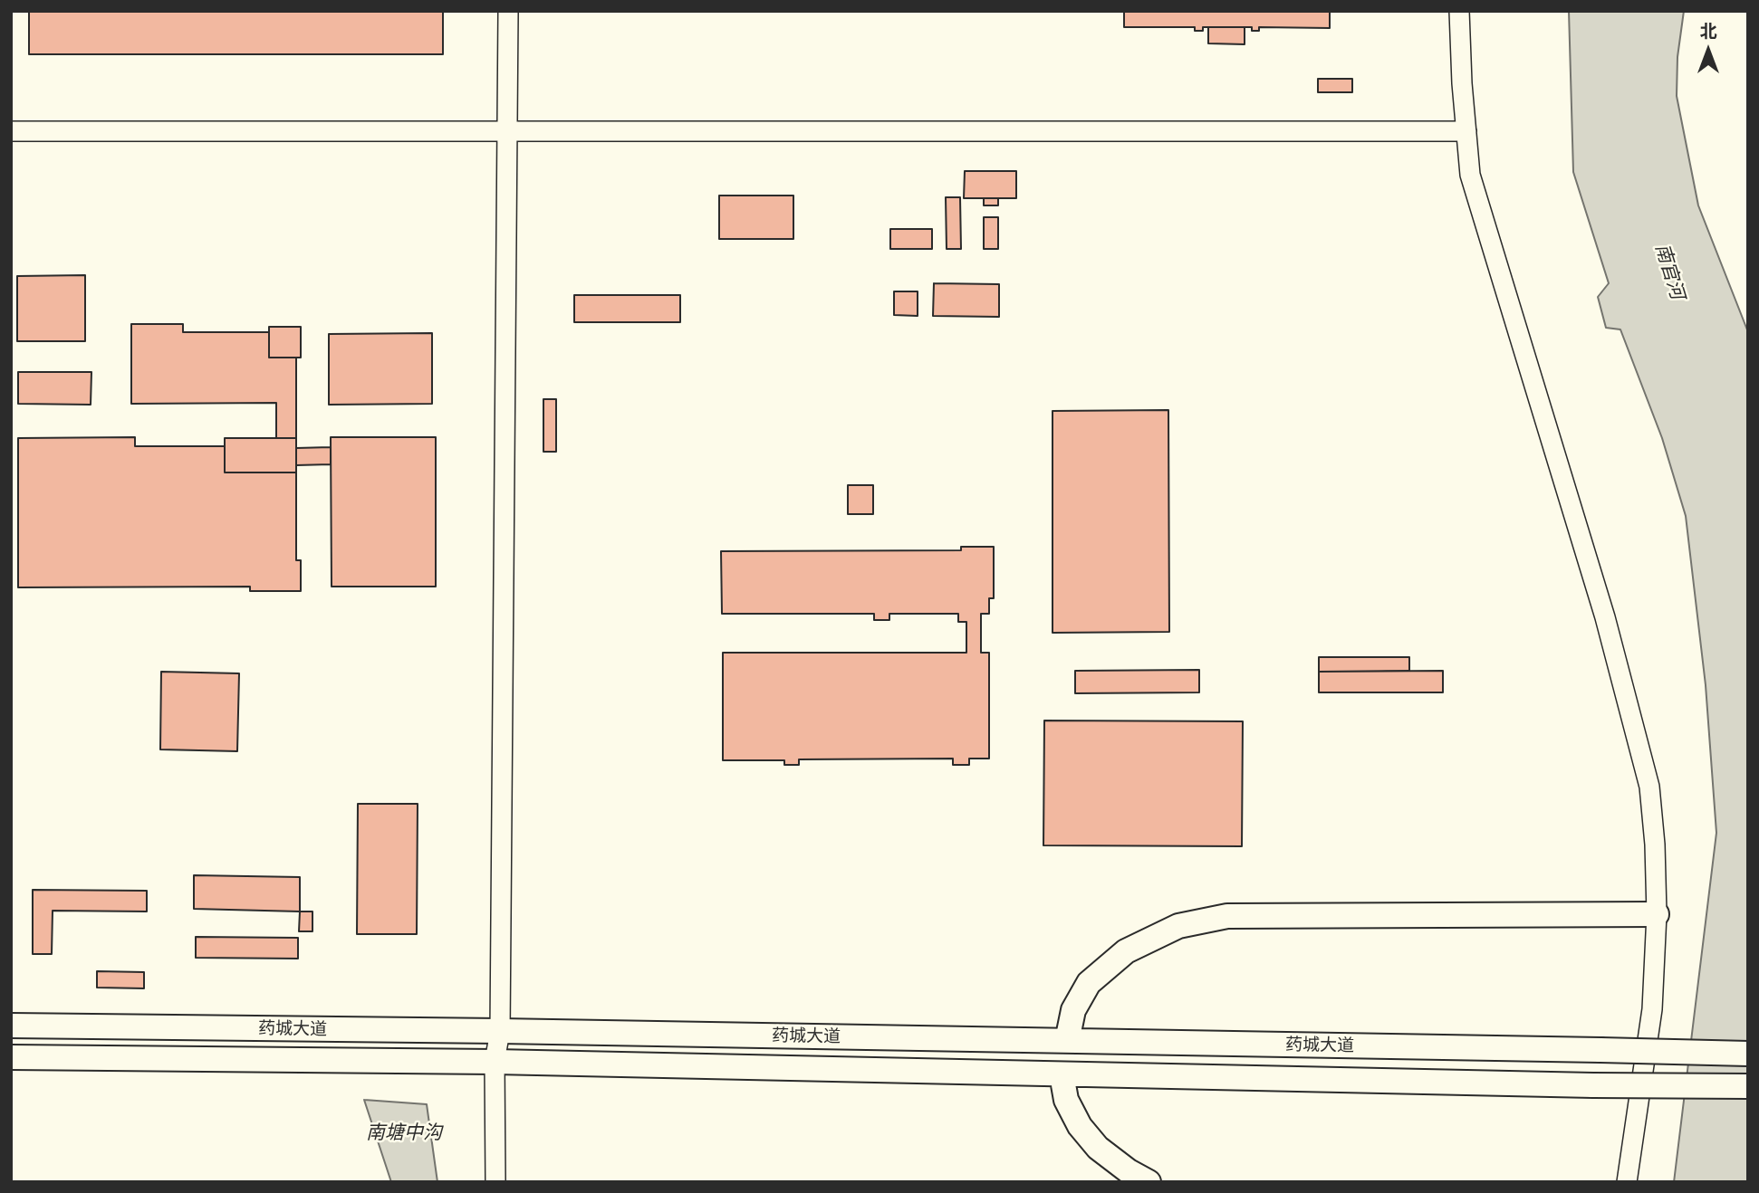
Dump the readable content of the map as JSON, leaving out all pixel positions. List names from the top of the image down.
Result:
{
  "streets": {
    "main road": ["药城大道"]
  },
  "water": ["南官河", "南塘中沟"],
  "north": "top"
}
